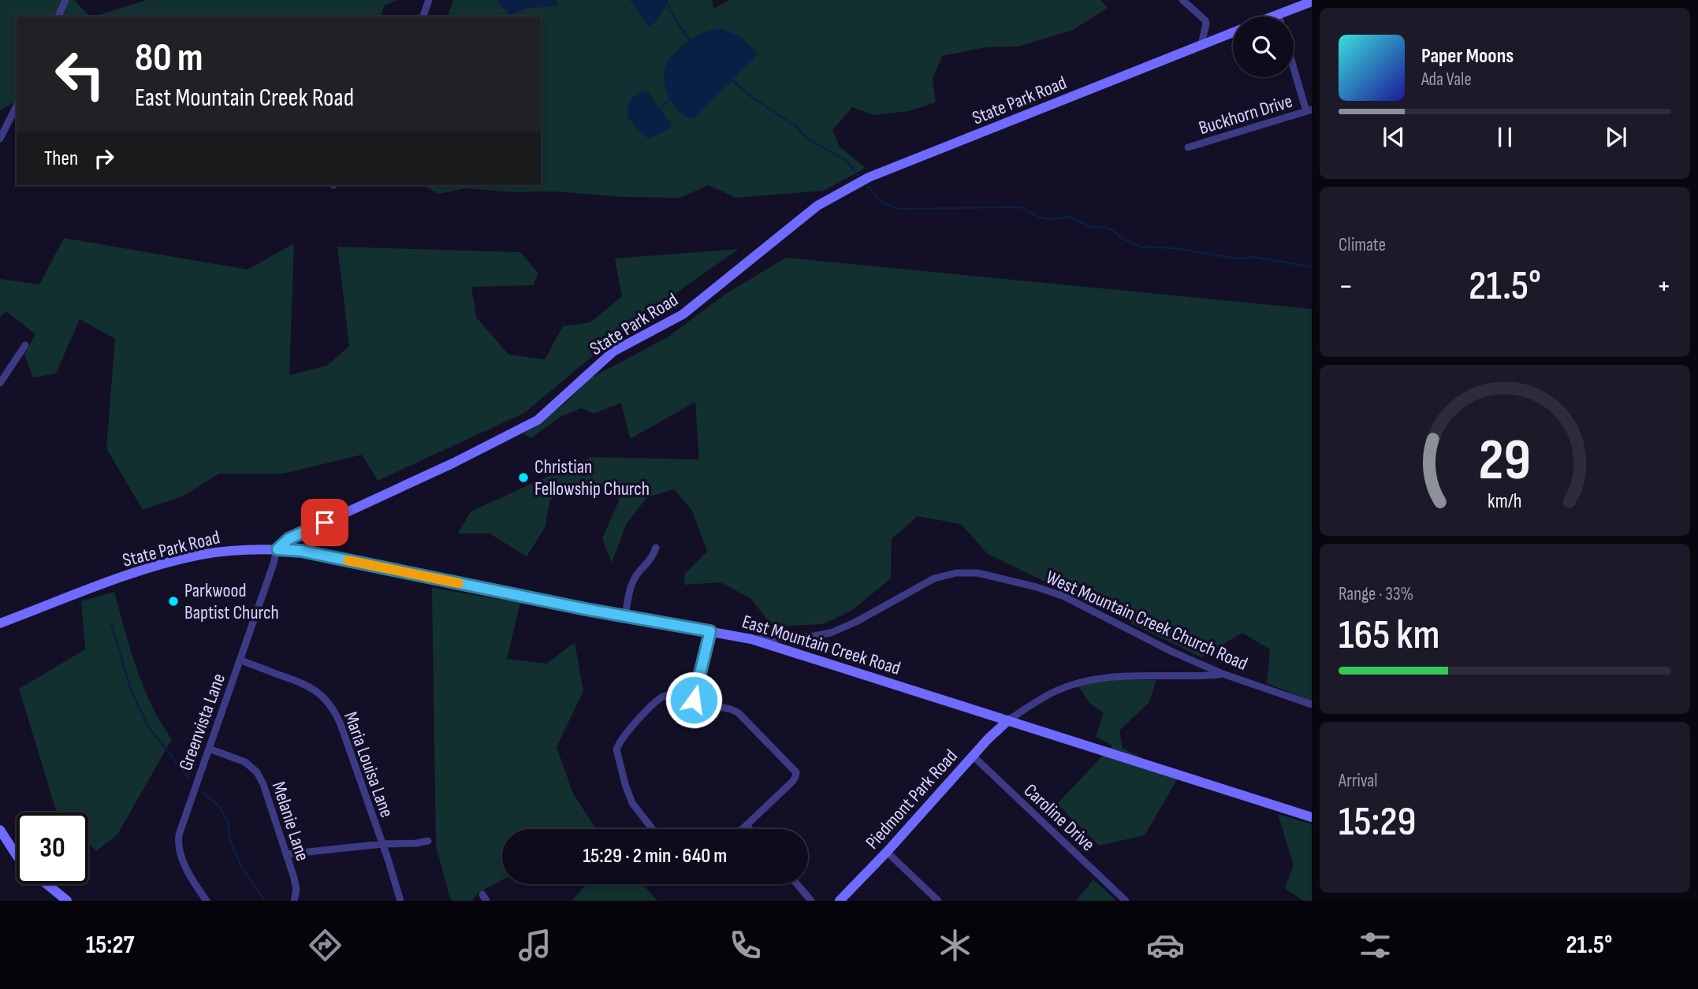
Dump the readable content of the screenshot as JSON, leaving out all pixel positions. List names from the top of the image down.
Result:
{
  "streets": {
    "street": [
      "State Park Road",
      "Buckhorn Drive",
      "West Mountain Creek Church Road",
      "East Mountain Creek Road",
      "Greenvista Lane",
      "Maria Louisa Lane",
      "Piedmont Park Road",
      "Caroline Drive",
      "Melanie Lane"
    ]
  },
  "crossings": [
    ["State Park Road", "East Mountain Creek Road"],
    ["State Park Road", "Greenvista Lane"],
    ["West Mountain Creek Church Road", "East Mountain Creek Road"],
    ["East Mountain Creek Road", "Greenvista Lane"],
    ["East Mountain Creek Road", "Piedmont Park Road"],
    ["Greenvista Lane", "Maria Louisa Lane"],
    ["Greenvista Lane", "Melanie Lane"],
    ["Piedmont Park Road", "Caroline Drive"]
  ],
  "places": ["Christian Fellowship Church", "Parkwood Baptist Church"],
  "page": {
    "turn": ["80 m", "East Mountain Creek Road"],
    "song": ["Paper Moons", "Ada Vale"],
    "then": "Then",
    "tile": [
      "Climate",
      ["Range · 33%", "165 km"],
      ["Arrival", "15:29"]
    ],
    "heat": ["−", "21.5°", "+"],
    "limit": "30",
    "trip": "15:29 · 2 min · 640 m",
    "tabs": ["15:27", "21.5°"],
    "gauge": ["29", "km/h"]
  }
}
